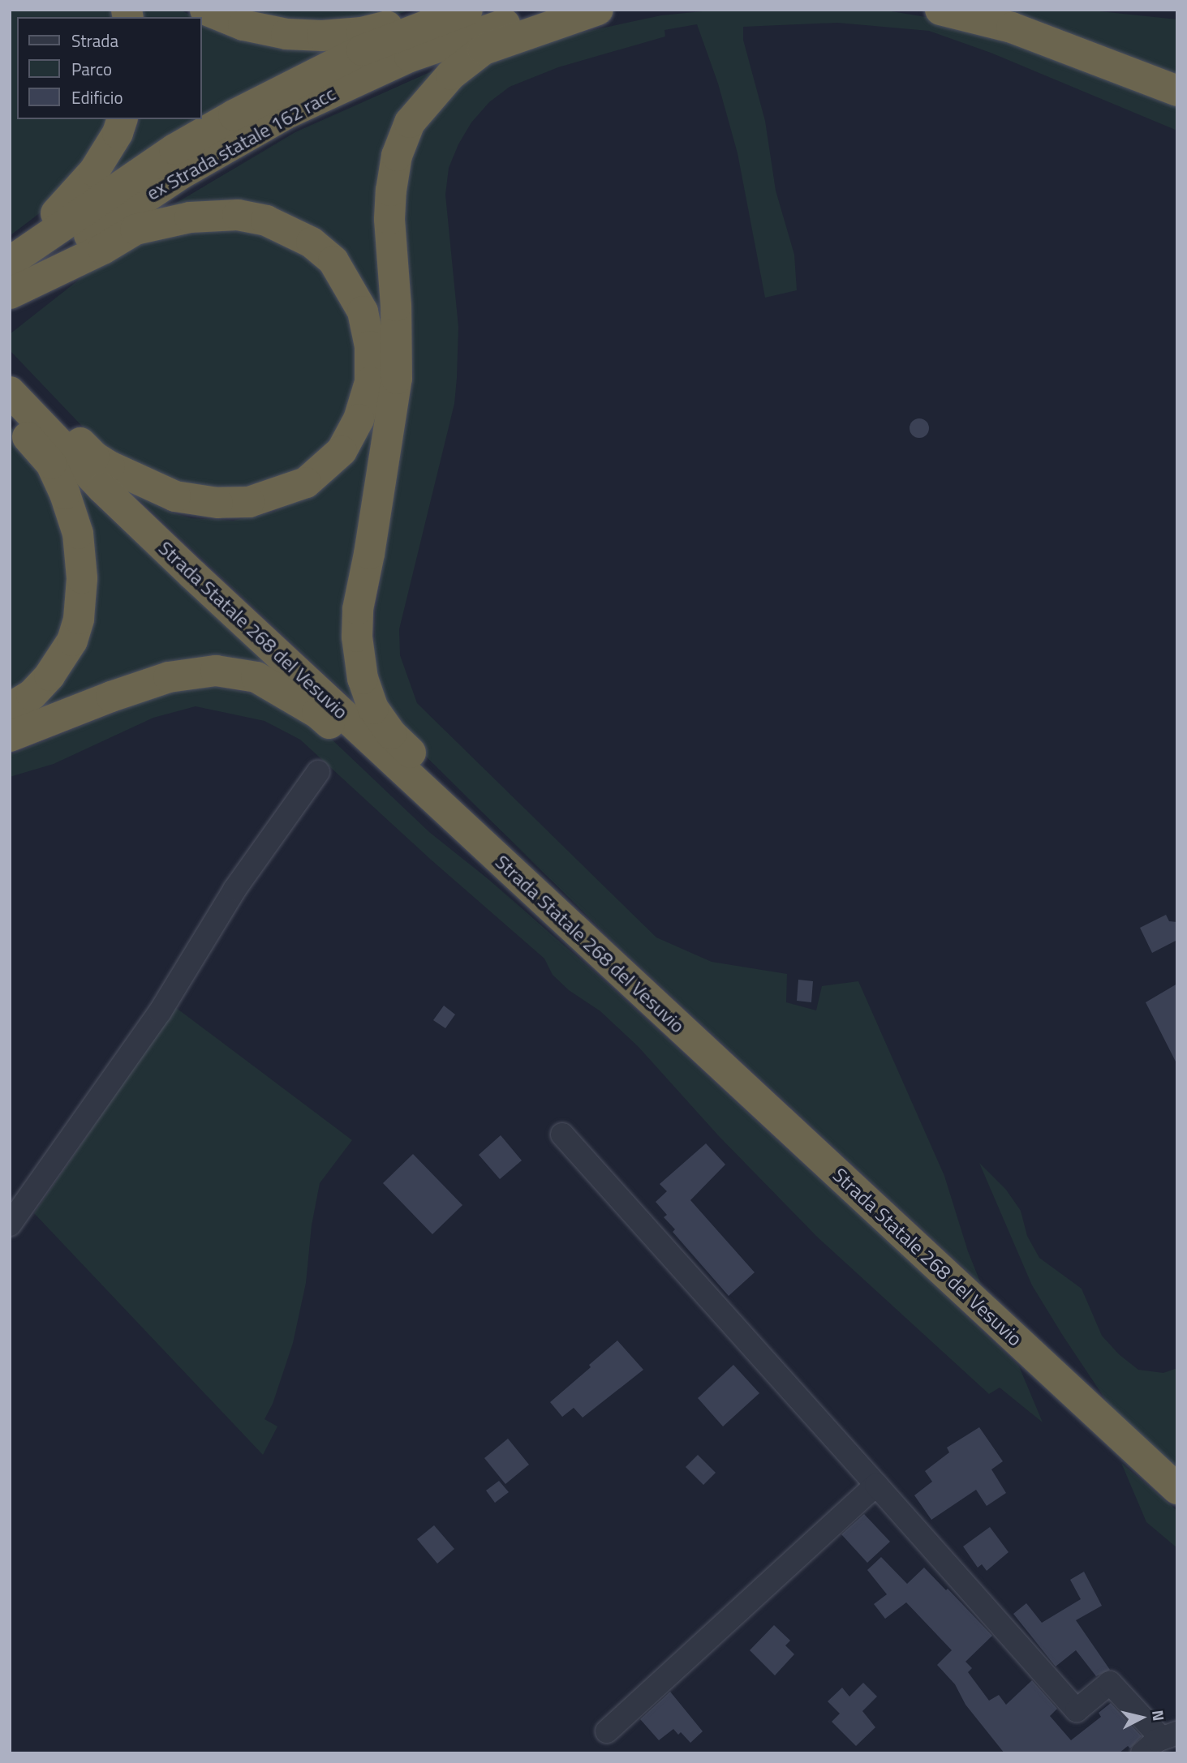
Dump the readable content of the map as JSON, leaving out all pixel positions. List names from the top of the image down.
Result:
{
  "streets": {
    "highway": ["ex Strada statale 162 racc", "Strada Statale 268 del Vesuvio"]
  },
  "legend": ["Strada", "Parco", "Edificio"],
  "north": "right"
}
